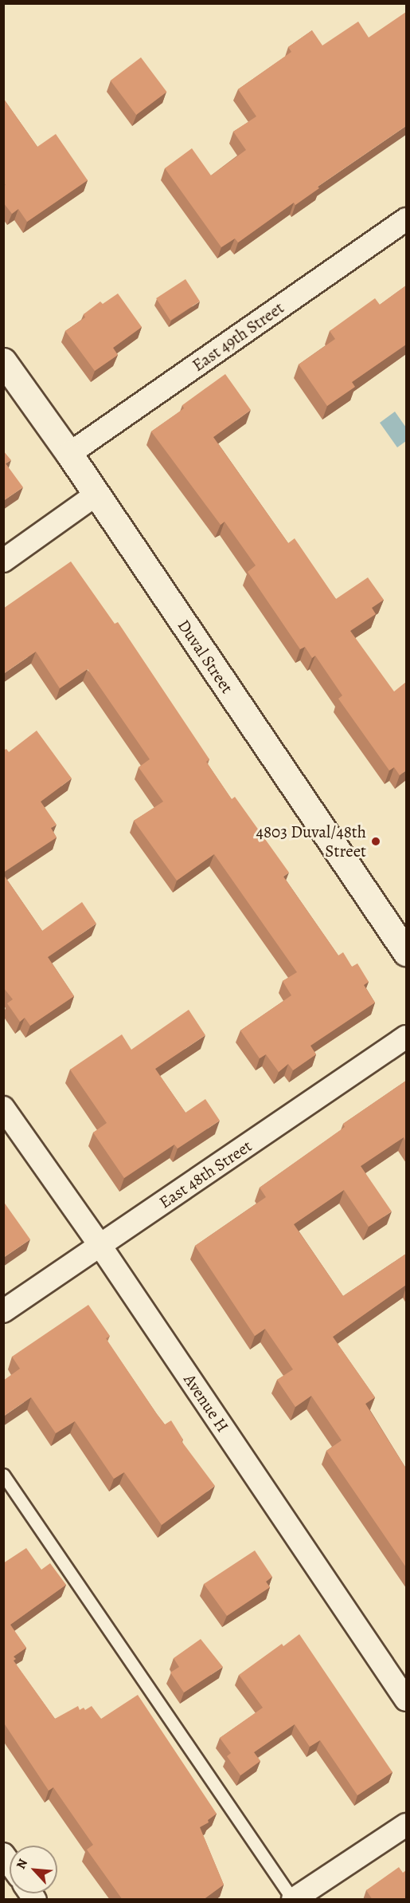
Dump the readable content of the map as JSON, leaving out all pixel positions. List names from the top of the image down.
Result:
{
  "streets": {
    "street": [
      "East 49th Street",
      "Duval Street",
      "East 48th Street",
      "Avenue H"
    ]
  },
  "crossings": [
    ["East 49th Street", "Duval Street"],
    ["East 48th Street", "Avenue H"]
  ],
  "places": ["4803 Duval/48th Street"],
  "north": "top left"
}
